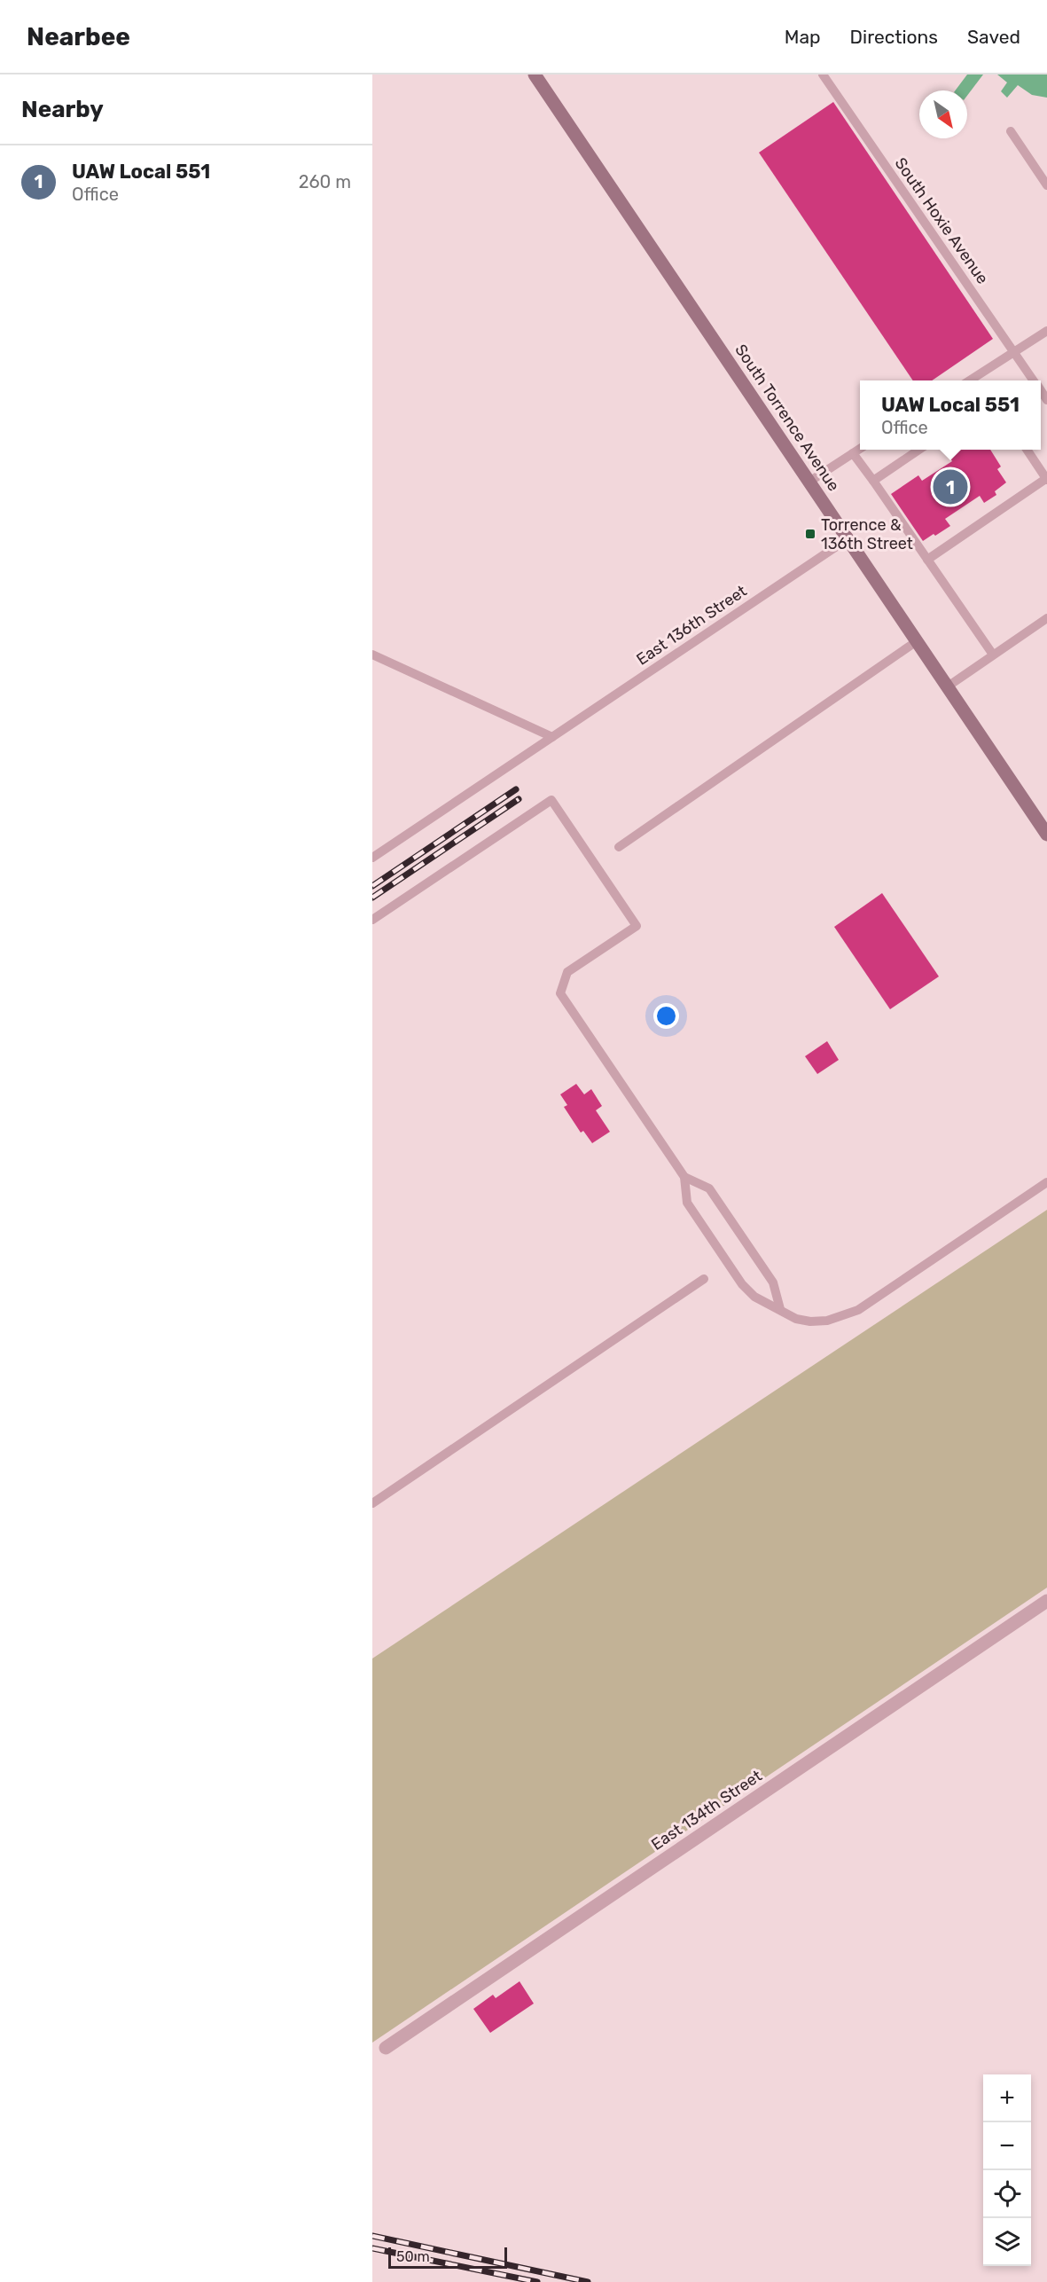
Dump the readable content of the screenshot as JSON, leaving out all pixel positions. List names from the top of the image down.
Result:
{
  "streets": {
    "main road": ["South Torrence Avenue"],
    "street": ["East 134th Street"],
    "lane": ["South Hoxie Avenue", "East 136th Street"]
  },
  "crossings": [
    ["South Torrence Avenue", "East 136th Street"]
  ],
  "places": {
    "transit": ["Torrence & 136th Street"]
  },
  "scale_bar": "50 m",
  "north": "bottom right",
  "page": {
    "header": "Nearbee",
    "nav": ["Map", "Directions", "Saved"],
    "heading": "Nearby",
    "list": [
      {
        "mark": "1",
        "name": "UAW Local 551",
        "note": "Office",
        "value": "260 m"
      }
    ],
    "popup": ["UAW Local 551", "Office"],
    "pins": "1",
    "map_buttons": ["+", "−"],
    "scale": "50 m"
  }
}
